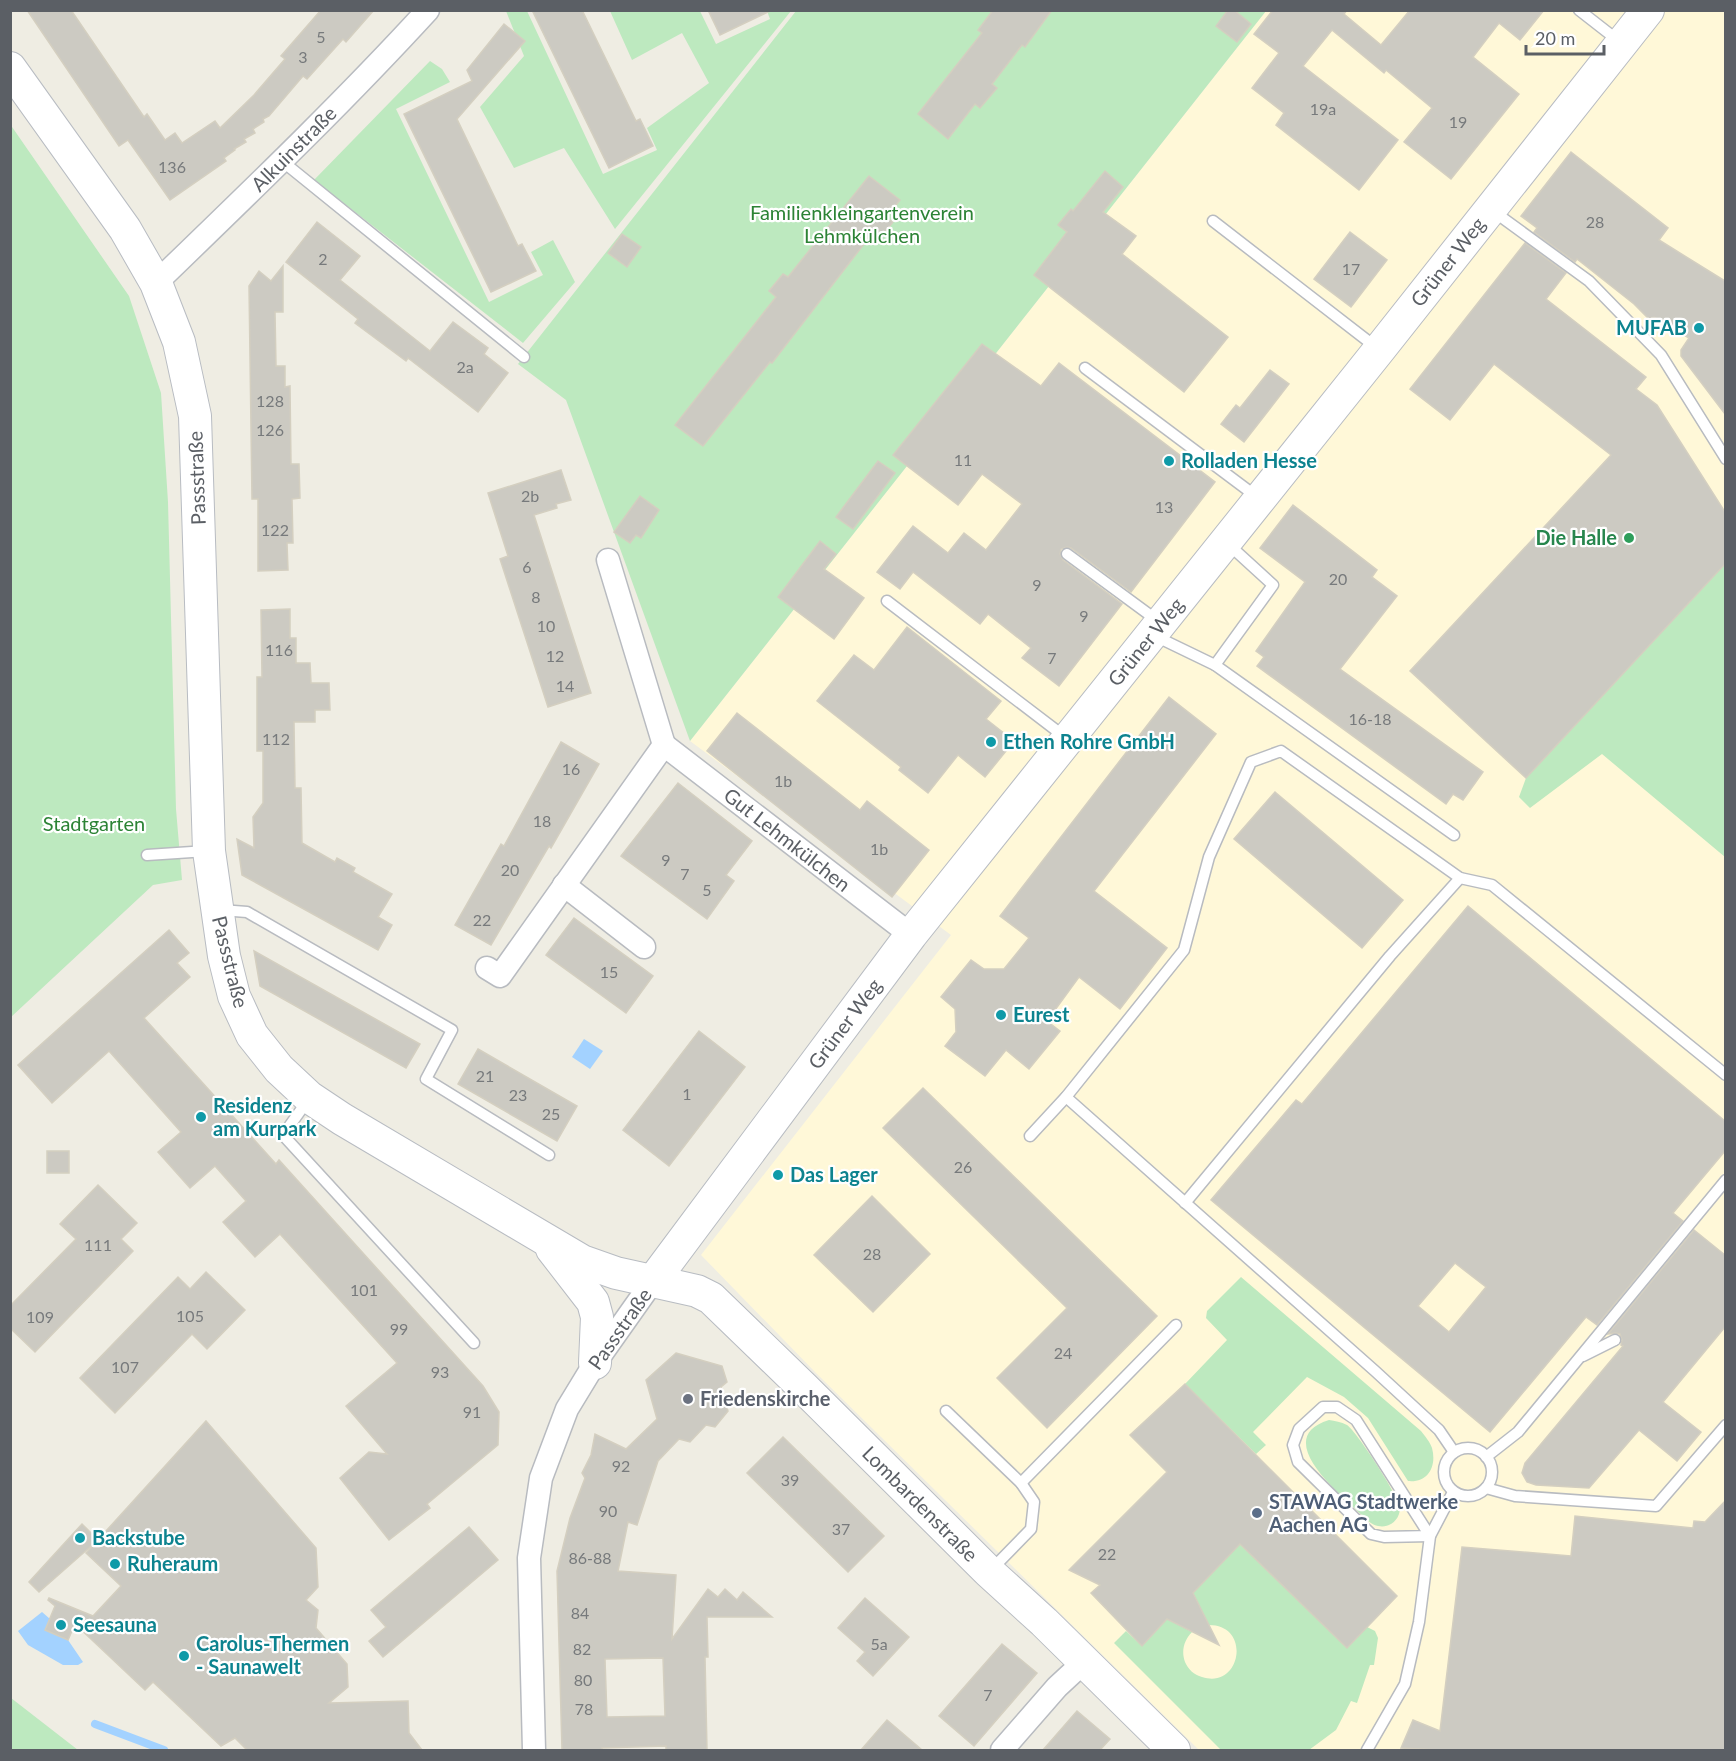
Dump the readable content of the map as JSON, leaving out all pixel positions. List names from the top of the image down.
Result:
{
  "streets": {
    "street": [
      "Alkuinstraße",
      "Grüner Weg",
      "Passstraße",
      "Gut Lehmkülchen",
      "Lombardenstraße"
    ]
  },
  "crossings": [
    ["Alkuinstraße", "Passstraße"],
    ["Grüner Weg", "Passstraße"],
    ["Grüner Weg", "Gut Lehmkülchen"],
    ["Grüner Weg", "Lombardenstraße"],
    ["Passstraße", "Lombardenstraße"]
  ],
  "parks": ["Familienkleingartenverein Lehmkülchen", "Stadtgarten"],
  "places": [
    "MUFAB",
    "Rolladen Hesse",
    "Die Halle",
    "Ethen Rohre GmbH",
    "Eurest",
    "Residenz am Kurpark",
    "Das Lager",
    "Friedenskirche",
    "STAWAG Stadtwerke Aachen AG",
    "Backstube",
    "Ruheraum",
    "Seesauna",
    "Carolus-Thermen - Saunawelt"
  ],
  "house_numbers": [
    "5",
    "3",
    "19a",
    "19",
    "136",
    "28",
    "2",
    "17",
    "2a",
    "128",
    "126",
    "11",
    "2b",
    "13",
    "122",
    "6",
    "20",
    "9",
    "8",
    "9",
    "10",
    "116",
    "12",
    "7",
    "14",
    "16-18",
    "112",
    "16",
    "1b",
    "18",
    "1b",
    "9",
    "20",
    "7",
    "5",
    "22",
    "15",
    "21",
    "1",
    "23",
    "25",
    "26",
    "111",
    "28",
    "101",
    "105",
    "109",
    "99",
    "24",
    "107",
    "93",
    "91",
    "92",
    "39",
    "90",
    "37",
    "22",
    "86-88",
    "84",
    "5a",
    "82",
    "80",
    "7",
    "78"
  ],
  "scale_bar": "20 m"
}
